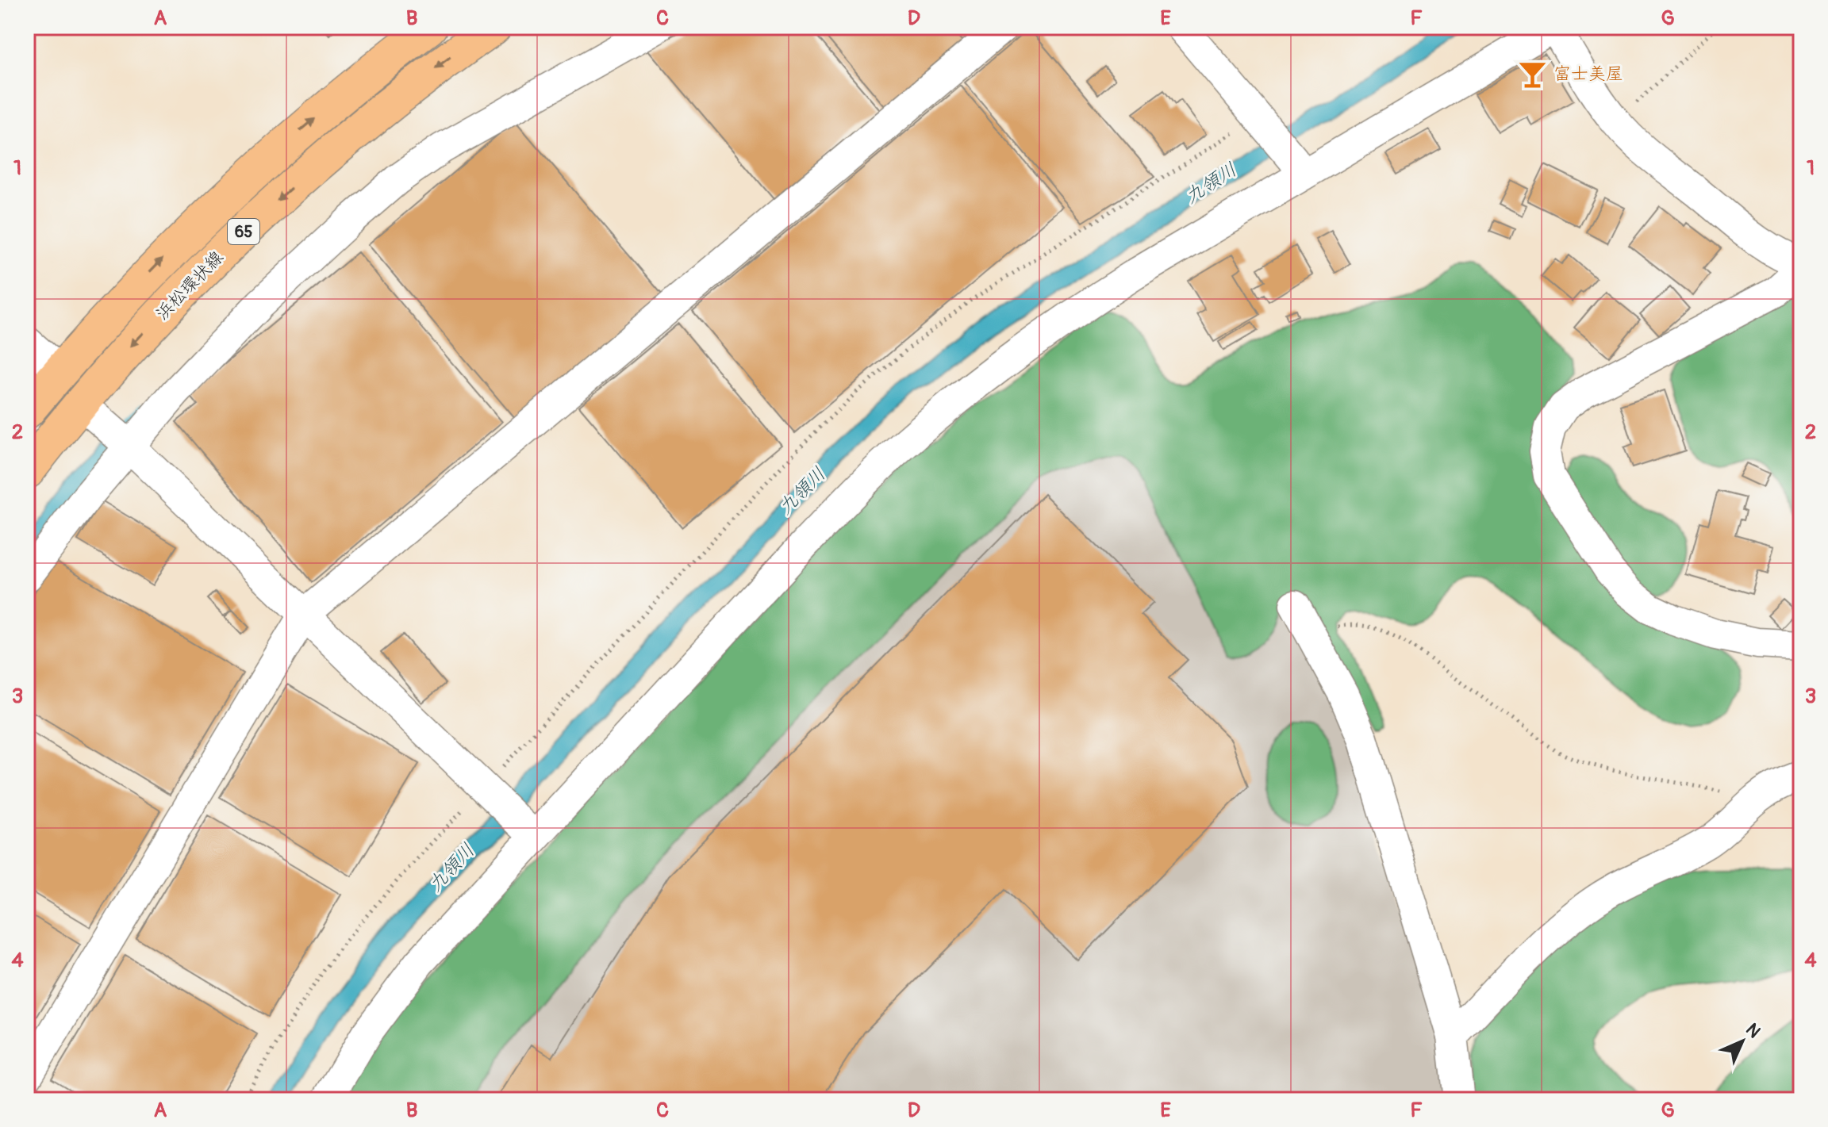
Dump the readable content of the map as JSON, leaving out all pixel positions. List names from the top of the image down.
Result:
{
  "streets": {
    "main road": ["65", "浜松環状線"]
  },
  "water": ["九領川"],
  "places": {
    "bar": ["富士美屋"]
  },
  "north": "top right",
  "grid": {
    "columns": [
      "A",
      "B",
      "C",
      "D",
      "E",
      "F",
      "G"
    ],
    "rows": [
      "1",
      "2",
      "3",
      "4"
    ]
  }
}
